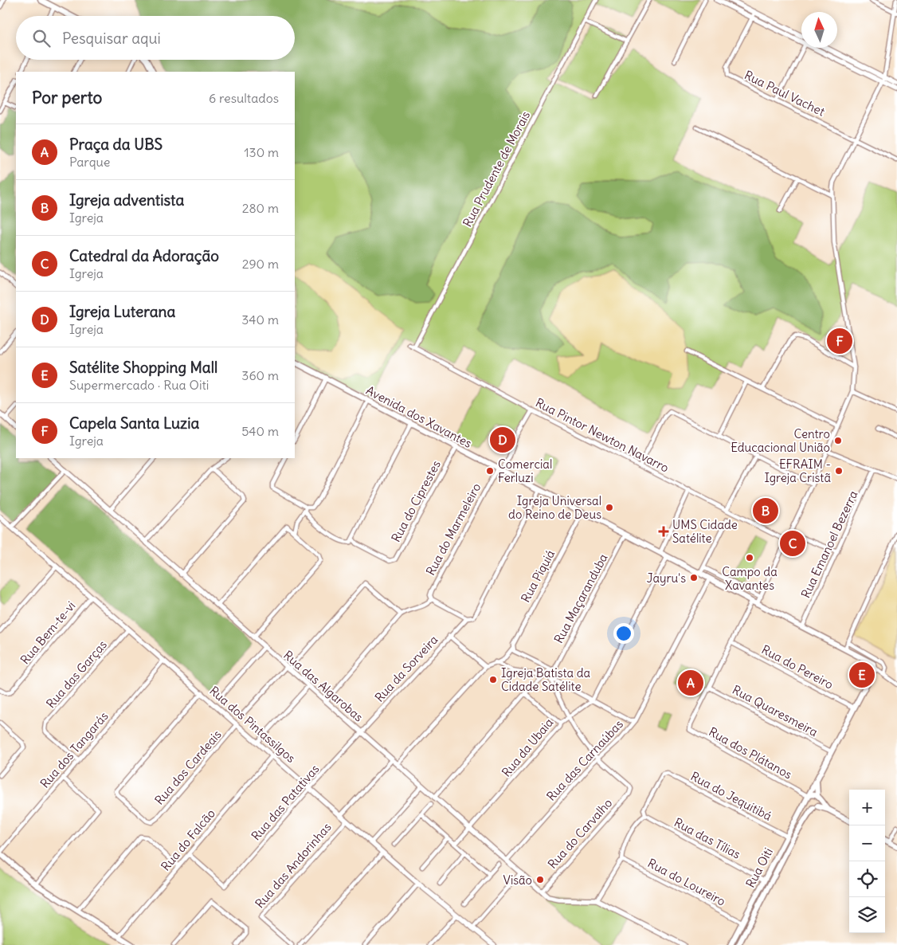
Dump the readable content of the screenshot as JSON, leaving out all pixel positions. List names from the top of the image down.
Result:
{
  "streets": {
    "main road": ["Avenida dos Xavantes", "Rua Oiti"],
    "street": [
      "Rua Paul Vachet",
      "Rua Prudente de Morais",
      "Rua Pintor Newton Navarro",
      "Rua do Ciprestes",
      "Rua do Marmeleiro",
      "Rua Emanoel Bezerra",
      "Rua Piquiá",
      "Rua Maçaranduba",
      "Rua Bem-te-vi",
      "Rua do Pereiro",
      "Rua da Sorveira",
      "Rua das Garças",
      "Rua das Algarobas",
      "Rua Quaresmeira",
      "Rua dos Pintassilgos",
      "Rua da Ubaia",
      "Rua dos Tangarás",
      "Rua dos Plátanos",
      "Rua das Carnaúbas",
      "Rua dos Cardeais",
      "Rua do Jequitibá",
      "Rua das Patativas",
      "Rua do Carvalho",
      "Rua das Tílias",
      "Rua do Falcão",
      "Rua das Andorinhas",
      "Rua do Loureiro"
    ]
  },
  "crossings": [
    ["Rua Prudente de Morais", "Rua Pintor Newton Navarro"],
    ["Avenida dos Xavantes", "Rua do Ciprestes"],
    ["Avenida dos Xavantes", "Rua do Marmeleiro"],
    ["Avenida dos Xavantes", "Rua Emanoel Bezerra"],
    ["Avenida dos Xavantes", "Rua Piquiá"],
    ["Avenida dos Xavantes", "Rua Maçaranduba"],
    ["Avenida dos Xavantes", "Rua da Ubaia"],
    ["Avenida dos Xavantes", "Rua das Carnaúbas"],
    ["Avenida dos Xavantes", "Rua Oiti"],
    ["Rua Pintor Newton Navarro", "Rua do Marmeleiro"],
    ["Rua Bem-te-vi", "Rua dos Pintassilgos"],
    ["Rua do Pereiro", "Rua Oiti"],
    ["Rua da Sorveira", "Rua das Algarobas"],
    ["Rua da Sorveira", "Rua das Patativas"],
    ["Rua das Garças", "Rua dos Pintassilgos"],
    ["Rua das Garças", "Rua dos Tangarás"],
    ["Rua das Algarobas", "Rua da Ubaia"],
    ["Rua das Algarobas", "Rua das Carnaúbas"],
    ["Rua das Algarobas", "Rua das Patativas"],
    ["Rua das Algarobas", "Rua do Carvalho"],
    ["Rua Quaresmeira", "Rua dos Plátanos"],
    ["Rua Quaresmeira", "Rua Oiti"],
    ["Rua dos Pintassilgos", "Rua dos Tangarás"],
    ["Rua dos Pintassilgos", "Rua dos Cardeais"],
    ["Rua dos Pintassilgos", "Rua das Patativas"],
    ["Rua dos Pintassilgos", "Rua do Falcão"],
    ["Rua dos Pintassilgos", "Rua das Andorinhas"],
    ["Rua dos Plátanos", "Rua Oiti"],
    ["Rua das Carnaúbas", "Rua do Carvalho"],
    ["Rua do Jequitibá", "Rua das Tílias"],
    ["Rua do Jequitibá", "Rua Oiti"],
    ["Rua das Patativas", "Rua do Falcão"],
    ["Rua das Tílias", "Rua Oiti"],
    ["Rua Oiti", "Rua do Loureiro"]
  ],
  "places": {
    "other": [
      "Centro Educacional União",
      "Comercial Ferluzi",
      "EFRAIM - Igreja Cristã",
      "Igreja Universal do Reino de Deus",
      "Campo da Xavantes",
      "Jayru's",
      "Igreja Batista da Cidade Satélite",
      "Visão"
    ],
    "health": ["UMS Cidade Satélite"]
  },
  "north": "top",
  "page": {
    "search": "Pesquisar aqui",
    "heading": ["Por perto", "6 resultados"],
    "list": [
      {
        "mark": "A",
        "name": "Praça da UBS",
        "note": "Parque",
        "value": "130 m"
      },
      {
        "mark": "B",
        "name": "Igreja adventista",
        "note": "Igreja",
        "value": "280 m"
      },
      {
        "mark": "C",
        "name": "Catedral da Adoração",
        "note": "Igreja",
        "value": "290 m"
      },
      {
        "mark": "D",
        "name": "Igreja Luterana",
        "note": "Igreja",
        "value": "340 m"
      },
      {
        "mark": "E",
        "name": "Satélite Shopping Mall",
        "note": "Supermercado · Rua Oiti",
        "value": "360 m"
      },
      {
        "mark": "F",
        "name": "Capela Santa Luzia",
        "note": "Igreja",
        "value": "540 m"
      }
    ],
    "pins": [
      "F",
      "D",
      "B",
      "C",
      "E",
      "A"
    ],
    "map_buttons": ["+", "−"]
  }
}
